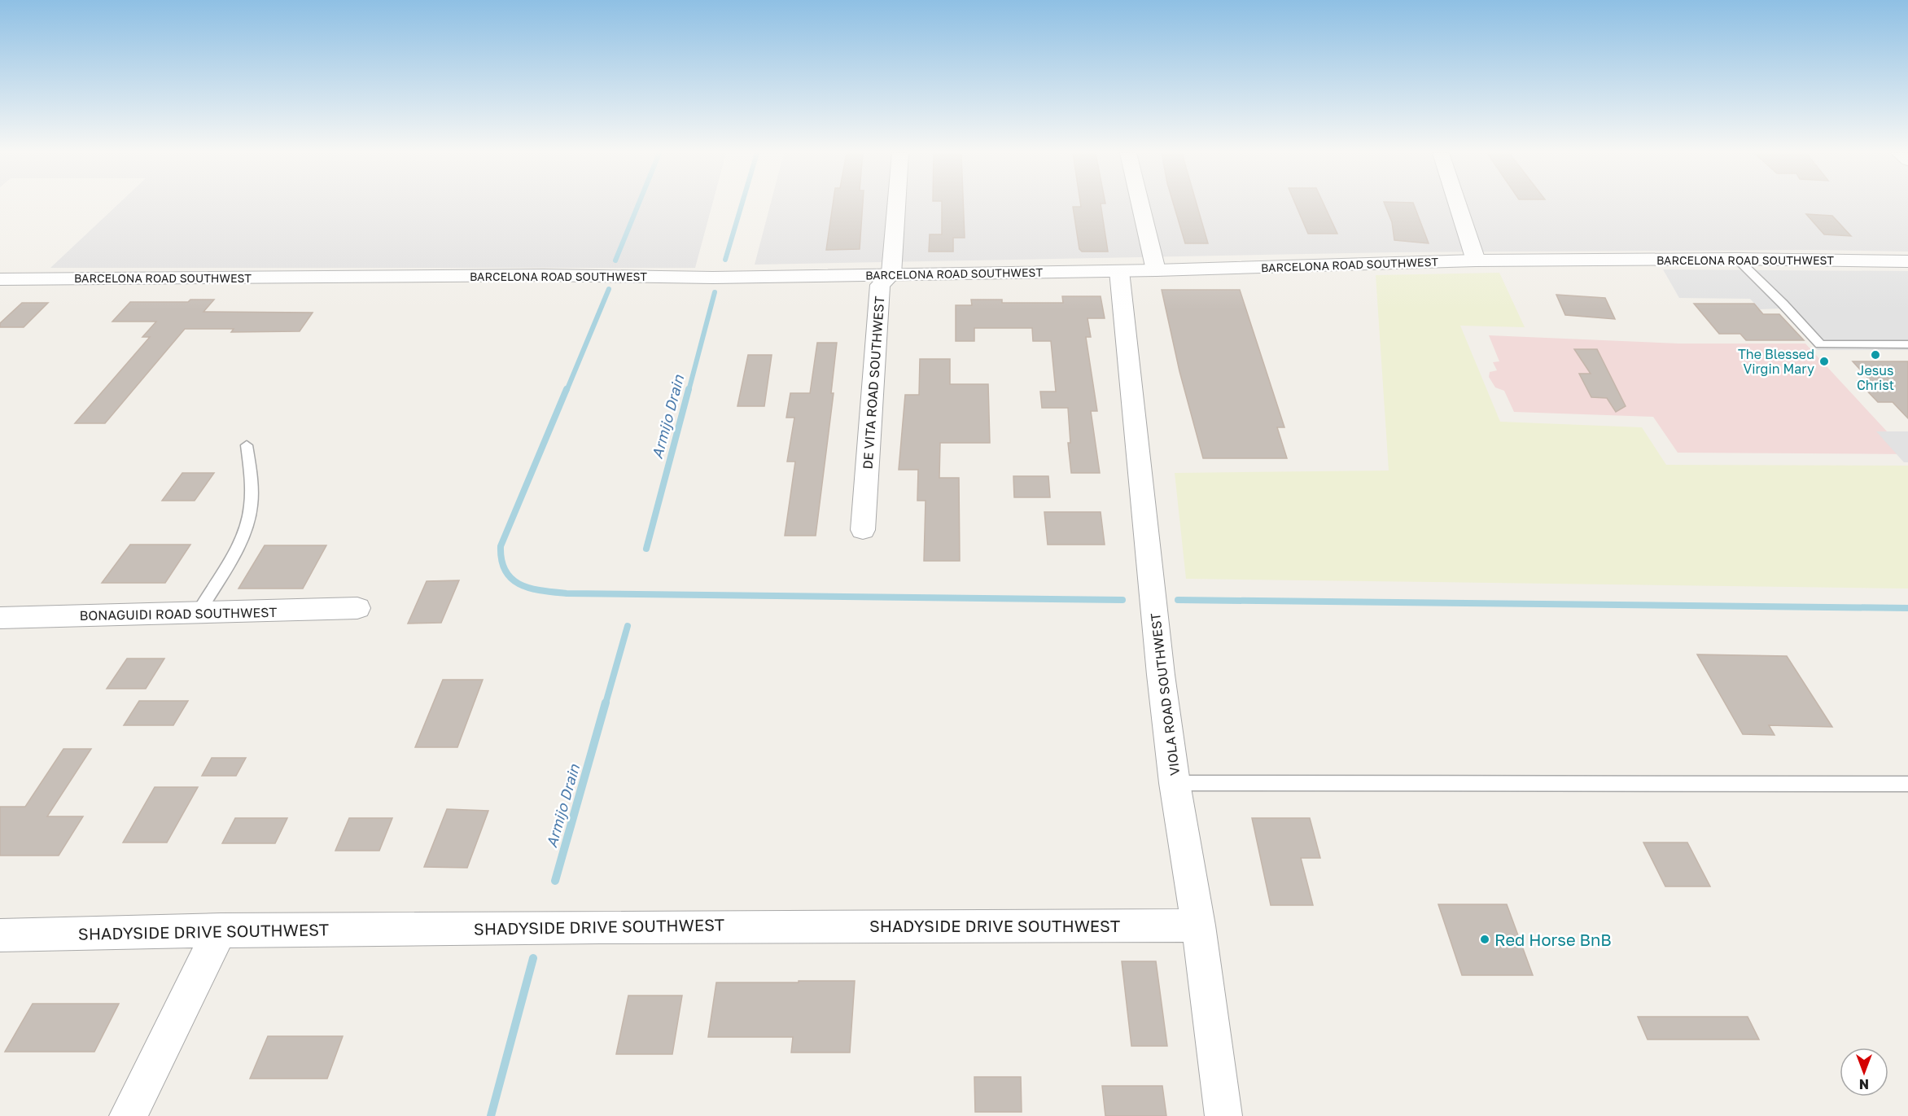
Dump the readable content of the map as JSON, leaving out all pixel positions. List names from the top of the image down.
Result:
{
  "streets": {
    "street": [
      "BARCELONA ROAD SOUTHWEST",
      "DE VITA ROAD SOUTHWEST",
      "BONAGUIDI ROAD SOUTHWEST",
      "VIOLA ROAD SOUTHWEST",
      "SHADYSIDE DRIVE SOUTHWEST"
    ]
  },
  "crossings": [
    ["BARCELONA ROAD SOUTHWEST", "DE VITA ROAD SOUTHWEST"],
    ["BARCELONA ROAD SOUTHWEST", "VIOLA ROAD SOUTHWEST"],
    ["VIOLA ROAD SOUTHWEST", "SHADYSIDE DRIVE SOUTHWEST"]
  ],
  "water": ["Armijo Drain"],
  "places": ["Jesus Christ", "The Blessed Virgin Mary", "Red Horse BnB"],
  "north": "bottom"
}
